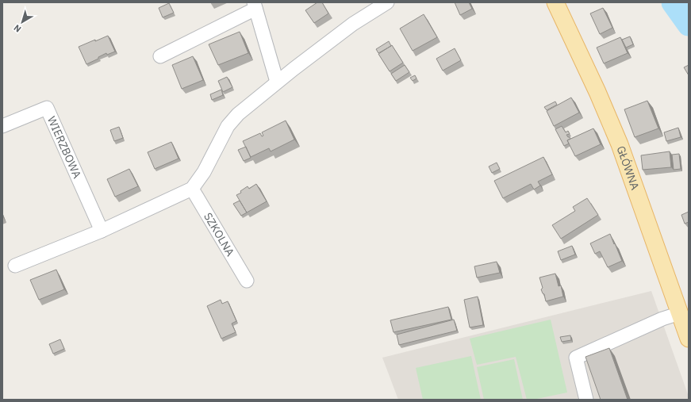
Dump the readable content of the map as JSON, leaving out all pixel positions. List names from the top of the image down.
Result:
{
  "streets": {
    "main road": ["GŁÓWNA"],
    "street": ["WIERZBOWA", "SZKOLNA"]
  },
  "north": "bottom left"
}
